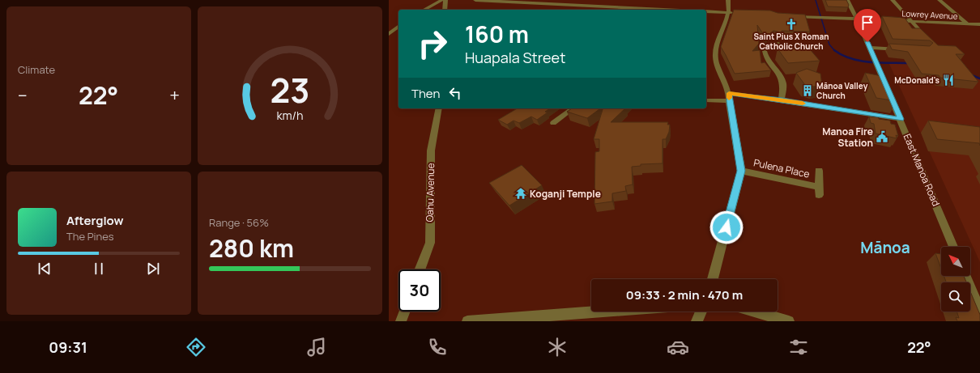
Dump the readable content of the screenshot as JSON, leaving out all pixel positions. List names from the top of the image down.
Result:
{
  "streets": {
    "street": [
      "Lowrey Avenue",
      "Pulena Place",
      "East Manoa Road",
      "Oahu Avenue"
    ]
  },
  "crossings": [
    ["Lowrey Avenue", "East Manoa Road"]
  ],
  "districts": ["Mānoa"],
  "places": {
    "church": ["Saint Pius X Roman Catholic Church"],
    "restaurant": ["McDonald's"],
    "building": ["Mānoa Valley Church"],
    "public building": ["Manoa Fire Station"],
    "temple": ["Koganji Temple"]
  },
  "north": "top left",
  "page": {
    "tile": [
      "Climate",
      ["Range · 56%", "280 km"]
    ],
    "turn": ["160 m", "Huapala Street"],
    "then": "Then",
    "heat": ["−", "22°", "+"],
    "song": ["Afterglow", "The Pines"],
    "limit": "30",
    "trip": "09:33 · 2 min · 470 m",
    "tabs": ["09:31", "22°"],
    "gauge": ["23", "km/h"]
  }
}
